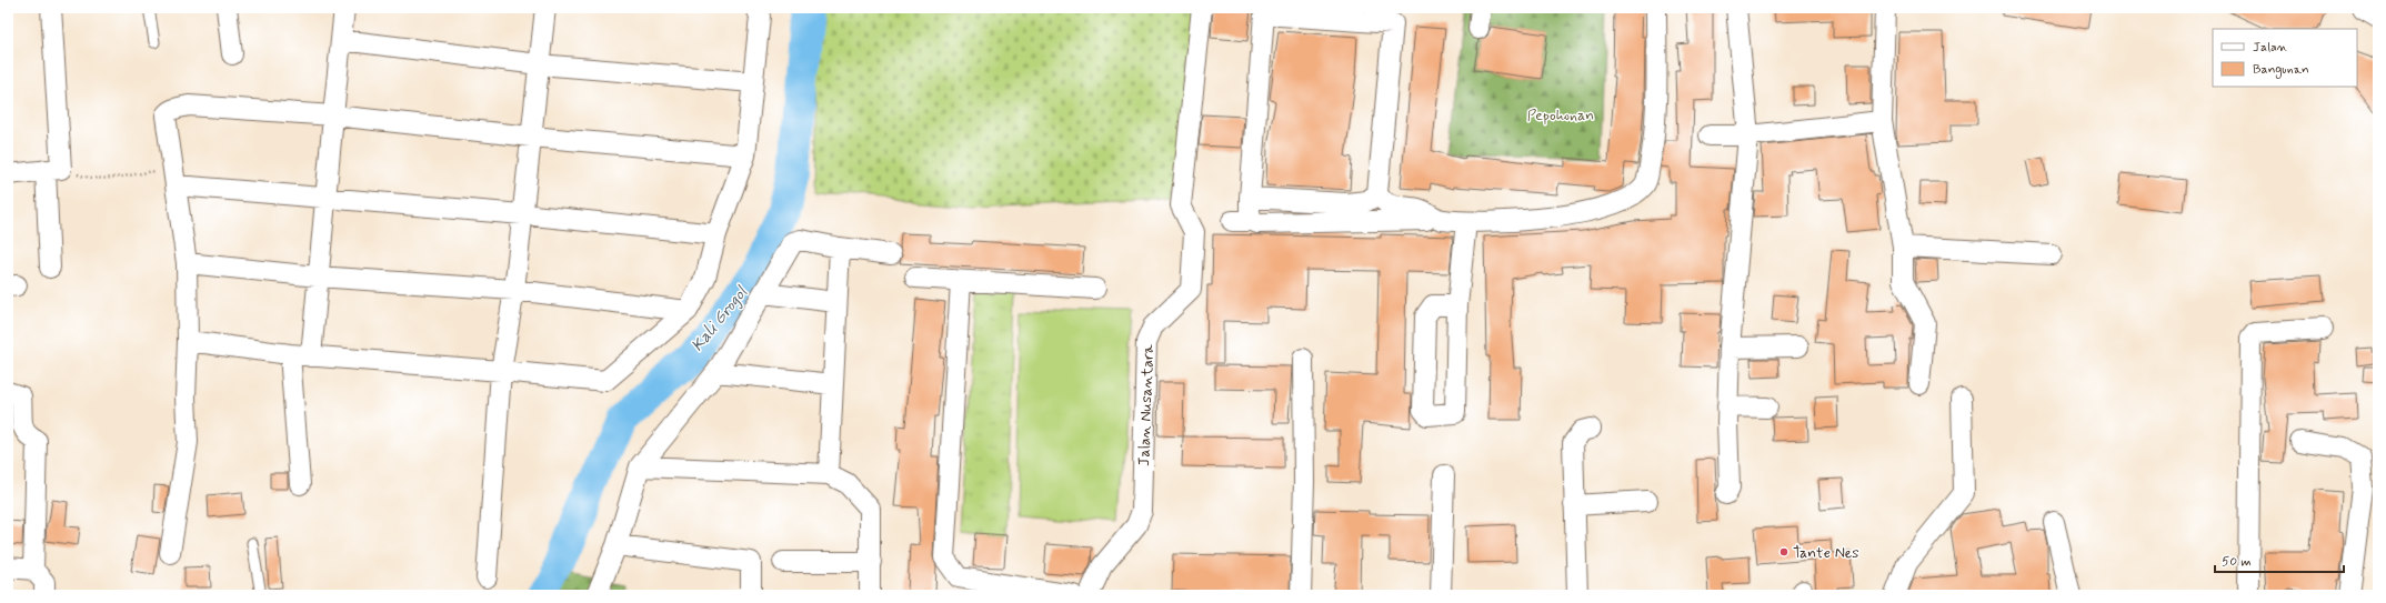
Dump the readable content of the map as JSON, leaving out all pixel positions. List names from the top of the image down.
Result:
{
  "streets": {
    "street": ["Jalan Nusantara"]
  },
  "water": ["Kali Grogol"],
  "parks": ["Pepohonan"],
  "places": ["Tante Nes"],
  "legend": ["Jalan", "Bangunan"],
  "scale_bar": "50 m"
}
